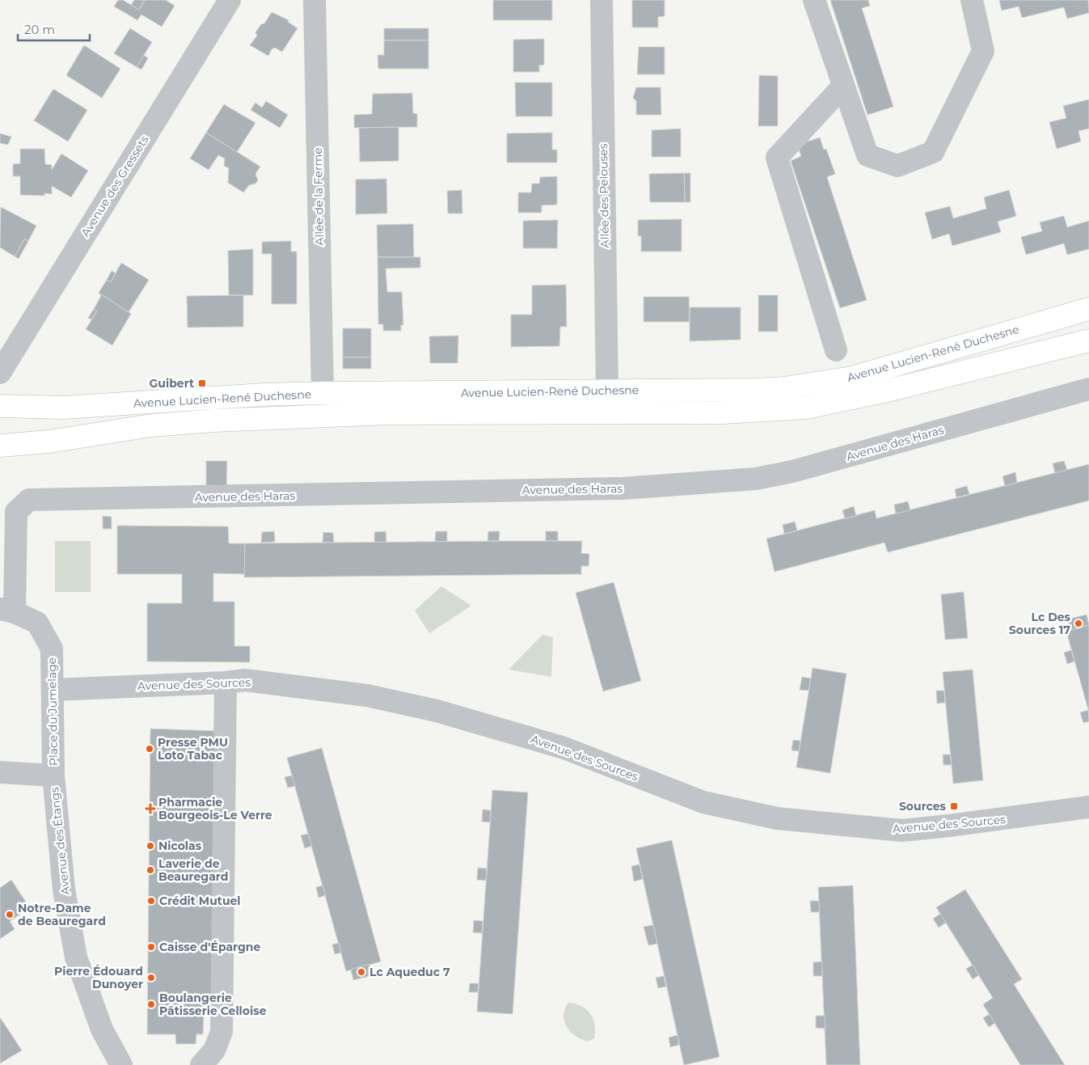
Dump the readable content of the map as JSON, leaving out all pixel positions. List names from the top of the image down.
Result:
{
  "streets": {
    "main road": ["Avenue Lucien-René Duchesne"],
    "street": [
      "Avenue des Gressets",
      "Allée des Pelouses",
      "Allée de la Ferme",
      "Avenue des Haras",
      "Avenue des Sources",
      "Place du Jumelage",
      "Avenue des Étangs"
    ]
  },
  "crossings": [
    ["Allée des Pelouses", "Avenue Lucien-René Duchesne"],
    ["Allée de la Ferme", "Avenue Lucien-René Duchesne"],
    ["Avenue des Haras", "Place du Jumelage"],
    ["Avenue des Sources", "Place du Jumelage"],
    ["Place du Jumelage", "Avenue des Étangs"]
  ],
  "places": {
    "transit": ["Guibert", "Sources"],
    "other": [
      "Lc Des Sources 17",
      "Presse PMU Loto Tabac",
      "Nicolas",
      "Laverie de Beauregard",
      "Crédit Mutuel",
      "Notre-Dame de Beauregard",
      "Caisse d'Épargne",
      "Lc Aqueduc 7",
      "Pierre Édouard Dunoyer",
      "Boulangerie Pâtisserie Celloise"
    ],
    "health": ["Pharmacie Bourgeois-Le Verre"]
  },
  "scale_bar": "20 m"
}
